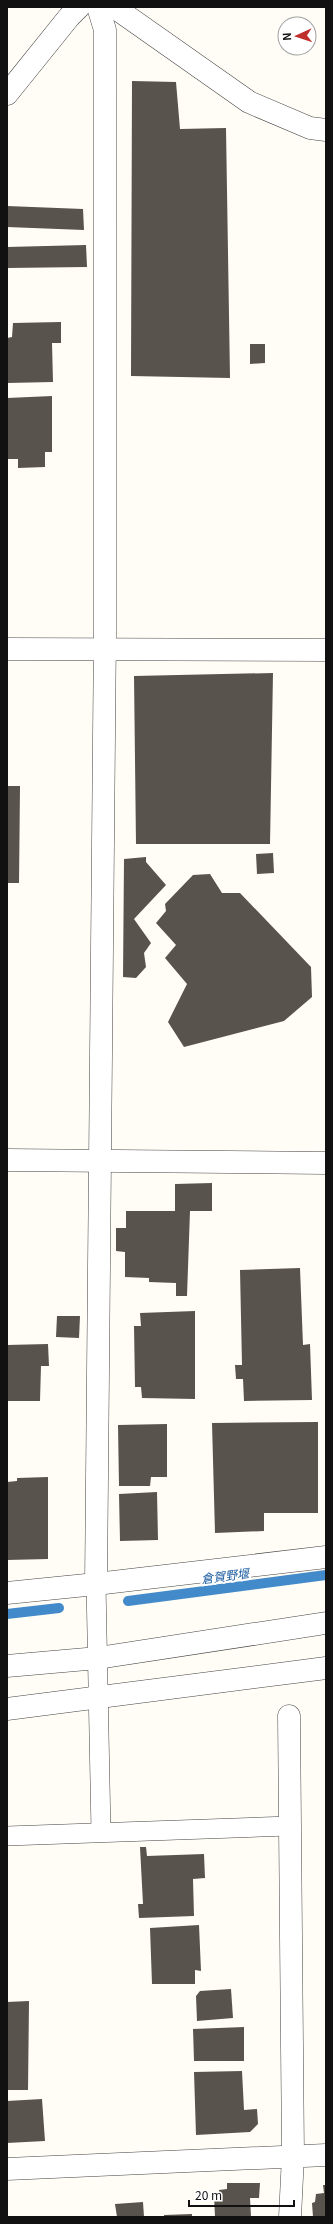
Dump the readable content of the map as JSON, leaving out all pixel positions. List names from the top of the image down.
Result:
{
  "water": ["倉賀野堰"],
  "scale_bar": "20 m",
  "north": "left"
}
